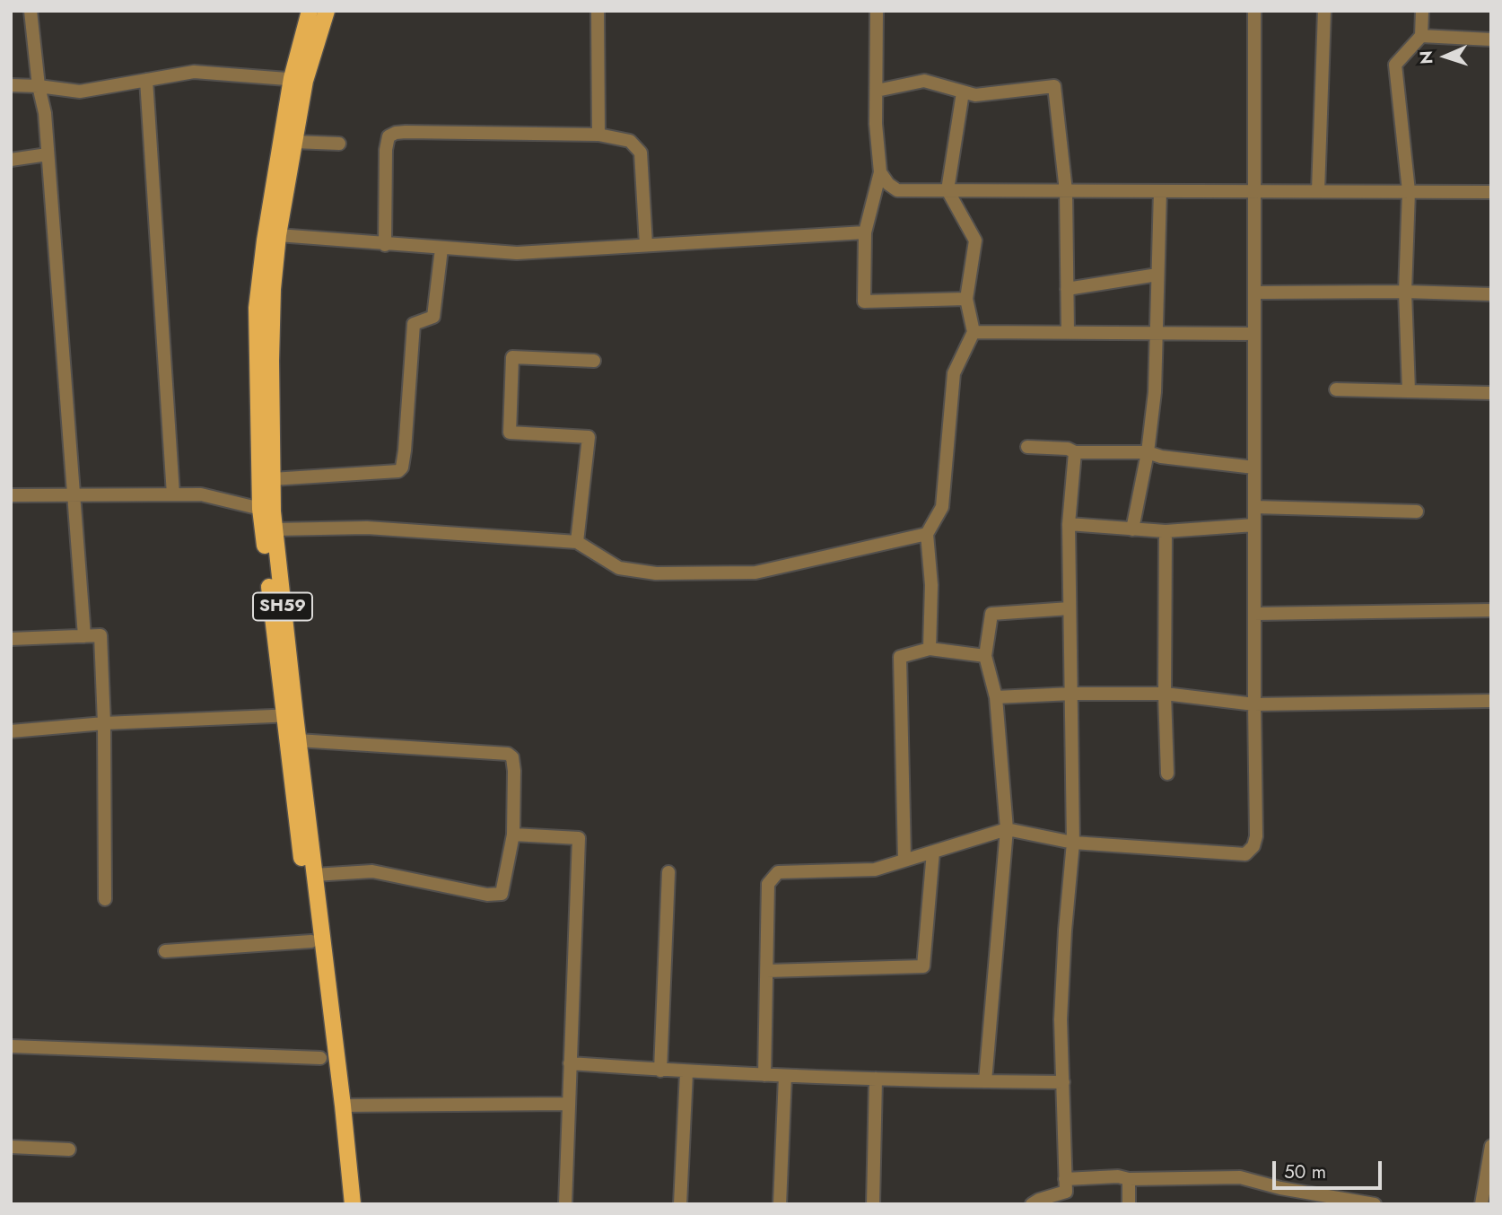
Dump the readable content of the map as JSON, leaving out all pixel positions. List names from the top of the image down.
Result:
{
  "streets": {
    "main road": ["SH59"]
  },
  "scale_bar": "50 m",
  "north": "left"
}
